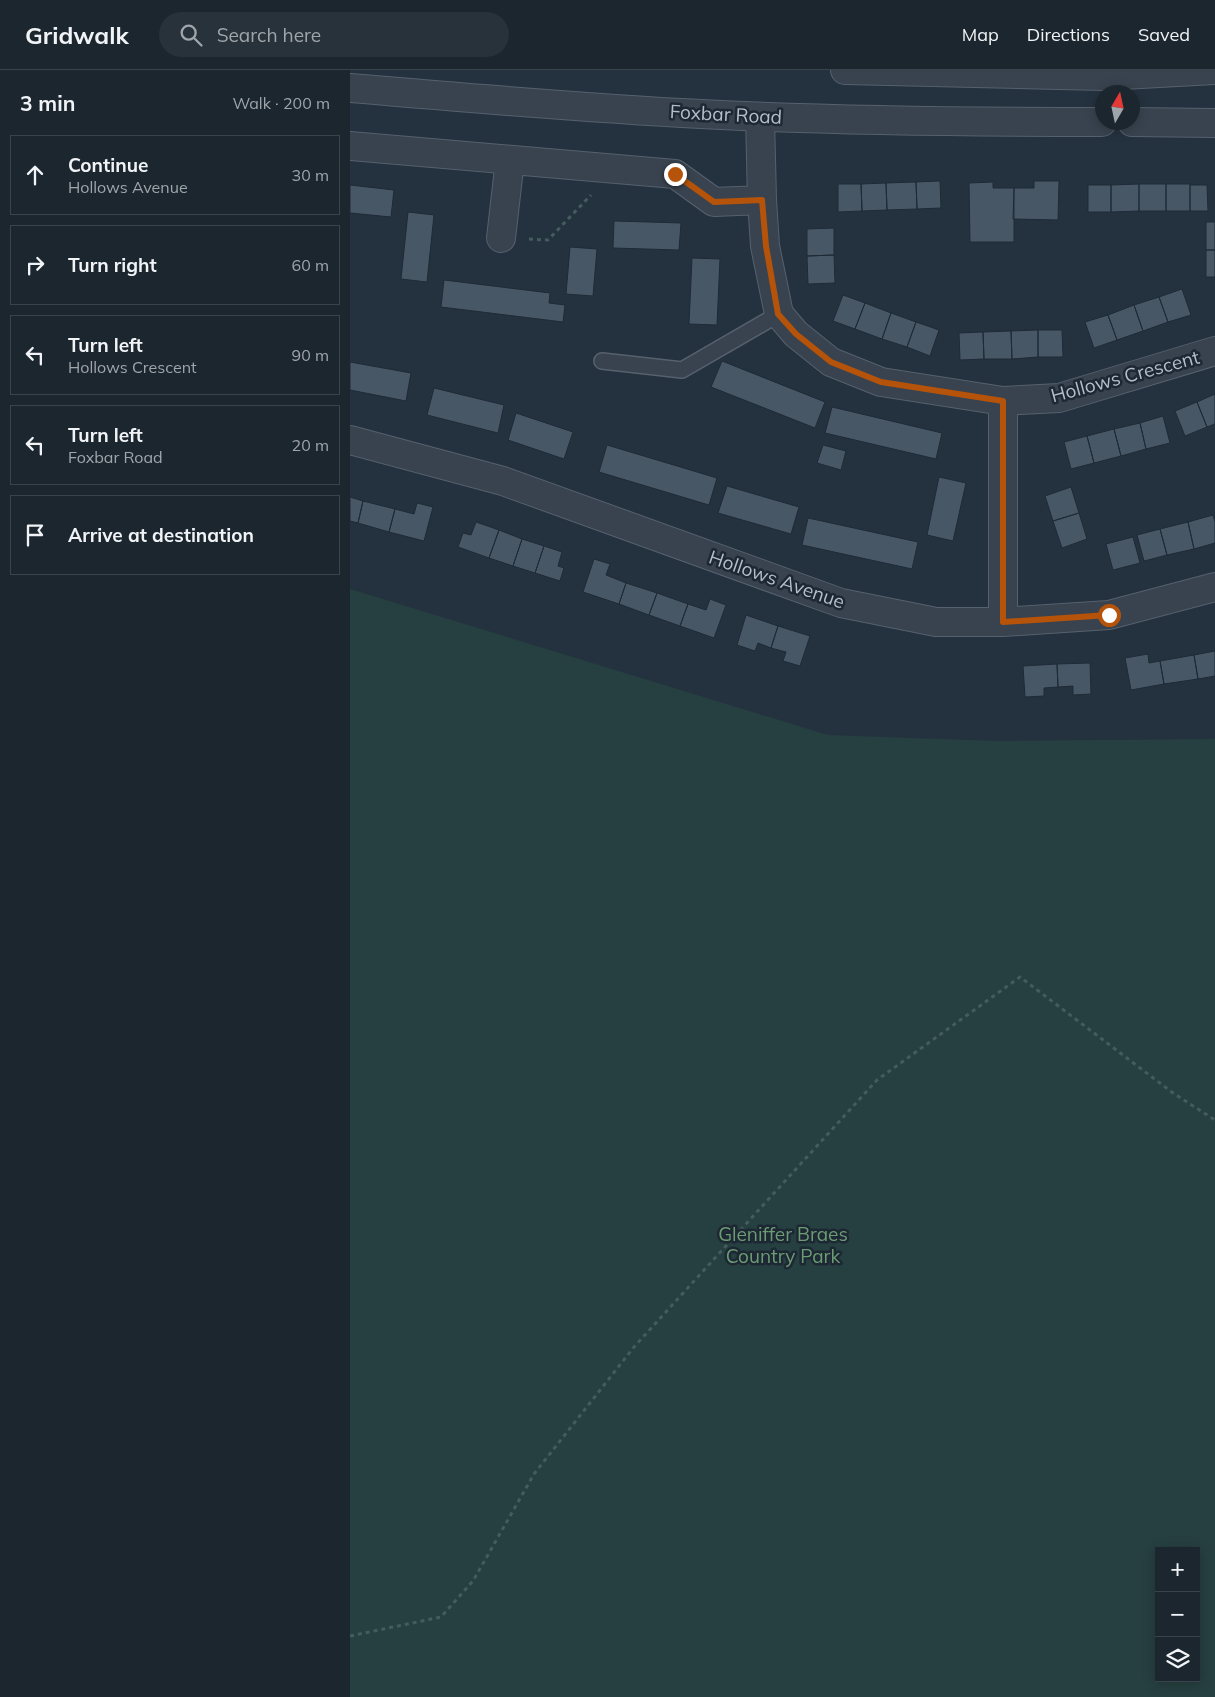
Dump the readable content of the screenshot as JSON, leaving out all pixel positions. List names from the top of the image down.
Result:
{
  "streets": {
    "street": ["Foxbar Road", "Hollows Crescent", "Hollows Avenue"]
  },
  "parks": ["Gleniffer Braes Country Park"],
  "north": "top",
  "page": {
    "header": "Gridwalk",
    "search": "Search here",
    "nav": ["Map", "Directions", "Saved"],
    "heading": ["3 min", "Walk · 200 m"],
    "list": [
      ["Continue", "Hollows Avenue", "30 m"],
      ["Turn right", "60 m"],
      ["Turn left", "Hollows Crescent", "90 m"],
      ["Turn left", "Foxbar Road", "20 m"],
      "Arrive at destination"
    ],
    "map_buttons": ["+", "−"]
  }
}
